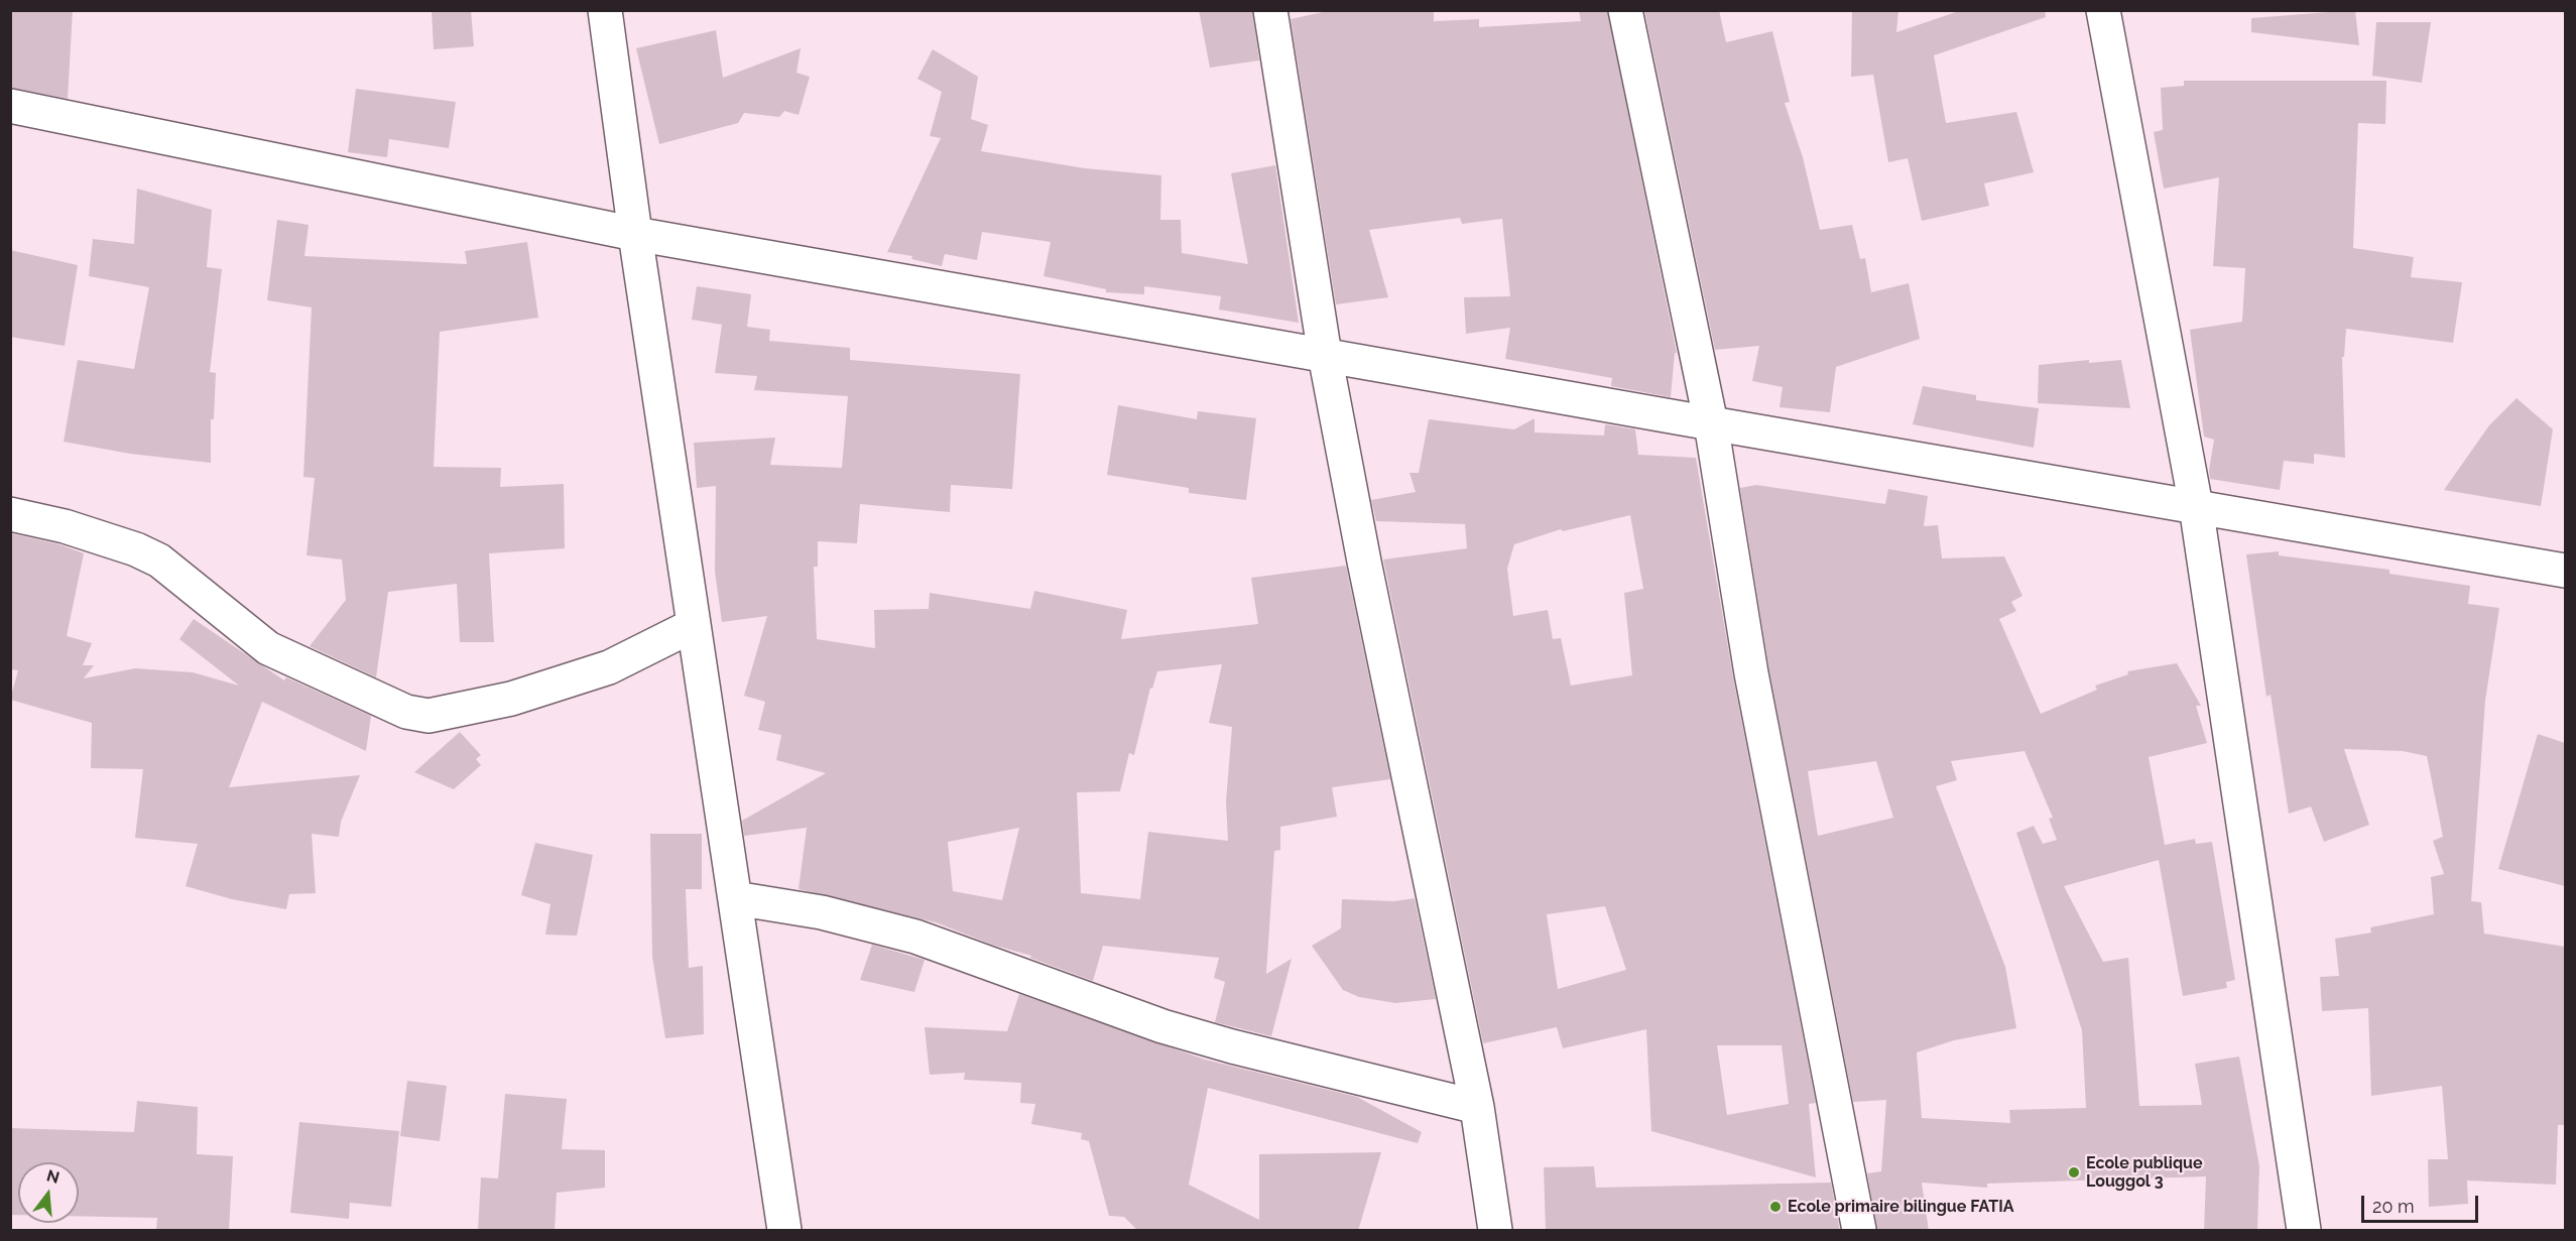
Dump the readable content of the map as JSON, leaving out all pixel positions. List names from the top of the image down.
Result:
{
  "places": ["Ecole publique Louggol 3", "Ecole primaire bilingue FATIA"],
  "scale_bar": "20 m",
  "north": "top"
}
